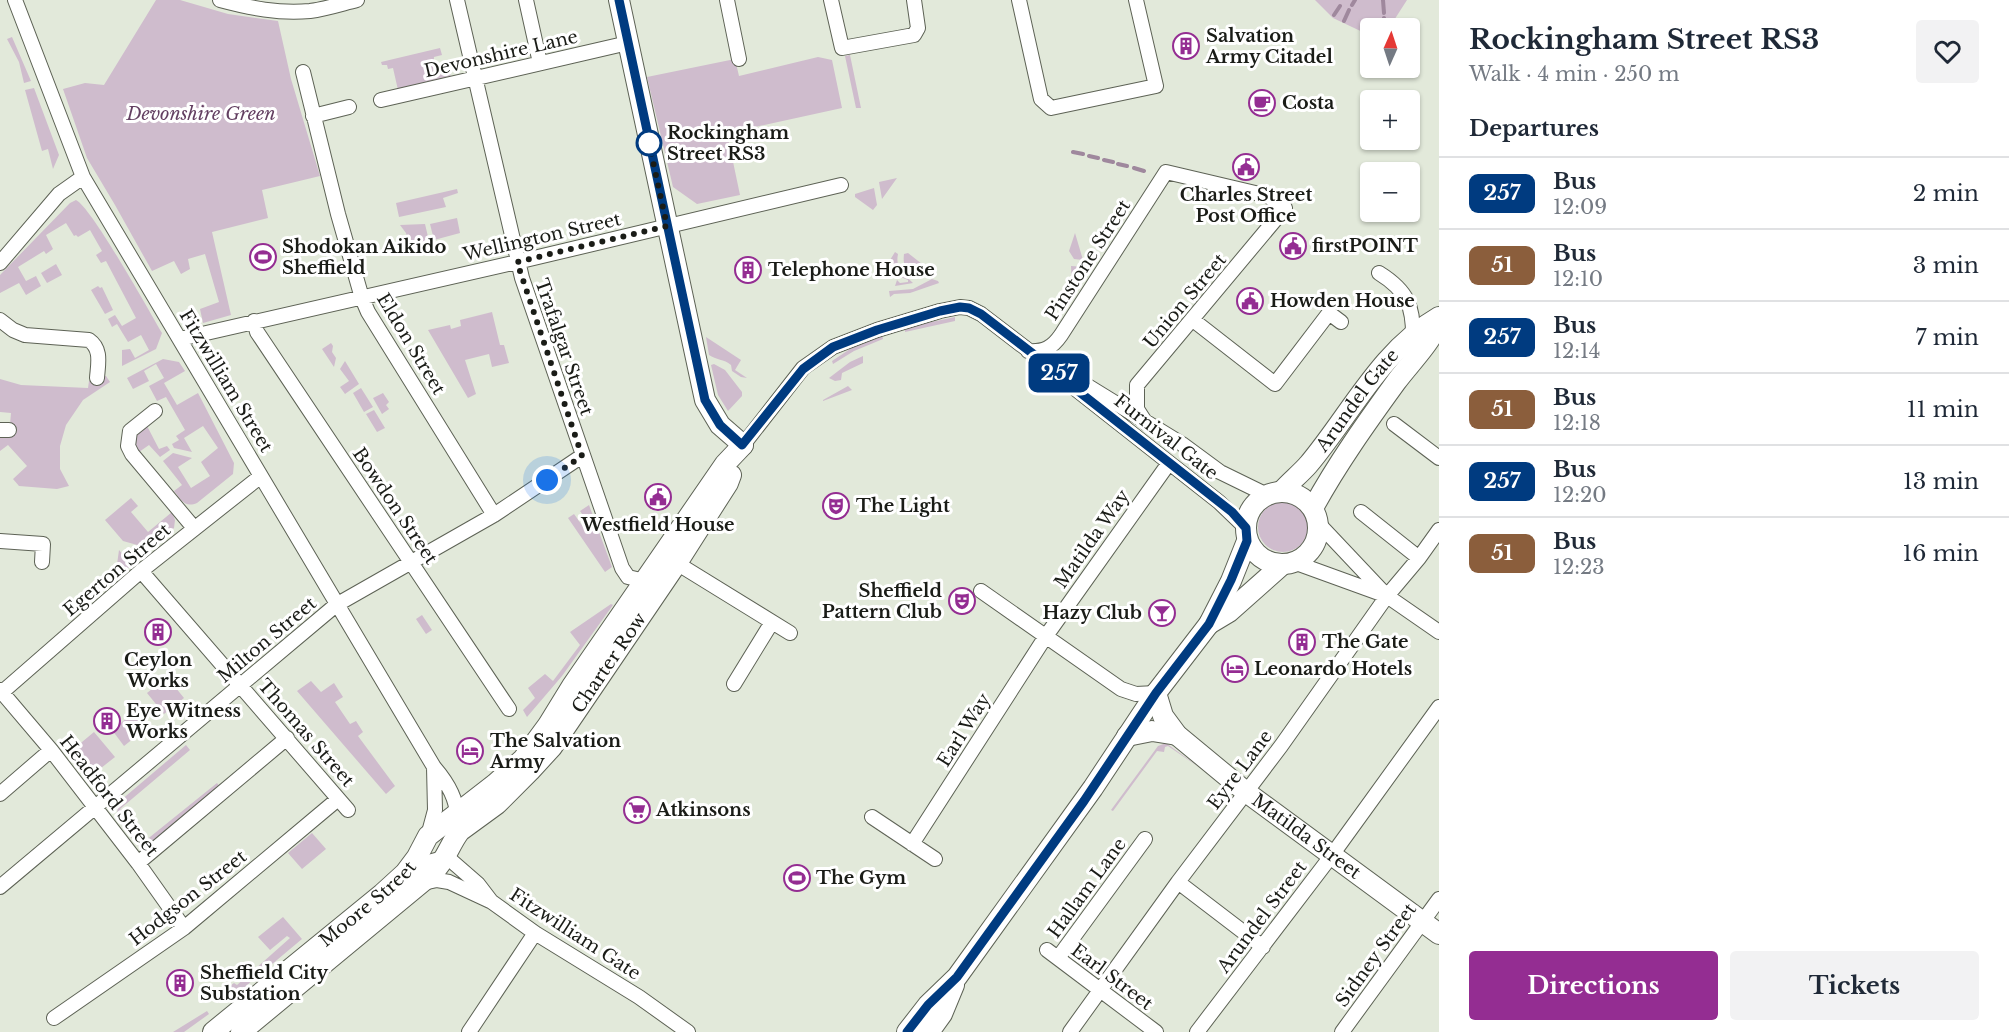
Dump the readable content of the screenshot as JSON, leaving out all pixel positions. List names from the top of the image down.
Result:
{
  "streets": {
    "street": [
      "Devonshire Lane",
      "Wellington Street",
      "Pinstone Street",
      "Union Street",
      "Eldon Street",
      "Trafalgar Street",
      "Fitzwilliam Street",
      "Arundel Gate",
      "Furnival Gate",
      "Bowdon Street",
      "Matilda Way",
      "Egerton Street",
      "Milton Street",
      "Charter Row",
      "Earl Way",
      "Thomas Street",
      "Eyre Lane",
      "Headford Street",
      "Matilda Street",
      "Hallam Lane",
      "Hodgson Street",
      "Moore Street",
      "Arundel Street",
      "Fitzwilliam Gate",
      "Sidney Street",
      "Earl Street"
    ]
  },
  "crossings": [
    ["Devonshire Lane", "Trafalgar Street"],
    ["Wellington Street", "Eldon Street"],
    ["Wellington Street", "Trafalgar Street"],
    ["Wellington Street", "Fitzwilliam Street"],
    ["Wellington Street", "Bowdon Street"],
    ["Pinstone Street", "Union Street"],
    ["Pinstone Street", "Furnival Gate"],
    ["Union Street", "Furnival Gate"],
    ["Eldon Street", "Milton Street"],
    ["Trafalgar Street", "Milton Street"],
    ["Trafalgar Street", "Charter Row"],
    ["Fitzwilliam Street", "Egerton Street"],
    ["Fitzwilliam Street", "Milton Street"],
    ["Fitzwilliam Street", "Charter Row"],
    ["Fitzwilliam Street", "Moore Street"],
    ["Arundel Gate", "Furnival Gate"],
    ["Furnival Gate", "Matilda Way"],
    ["Furnival Gate", "Charter Row"],
    ["Bowdon Street", "Milton Street"],
    ["Matilda Way", "Earl Way"],
    ["Egerton Street", "Thomas Street"],
    ["Egerton Street", "Headford Street"],
    ["Milton Street", "Thomas Street"],
    ["Milton Street", "Headford Street"],
    ["Charter Row", "Moore Street"],
    ["Charter Row", "Fitzwilliam Gate"],
    ["Thomas Street", "Hodgson Street"],
    ["Eyre Lane", "Matilda Street"],
    ["Eyre Lane", "Earl Street"],
    ["Headford Street", "Hodgson Street"],
    ["Matilda Street", "Arundel Street"],
    ["Matilda Street", "Sidney Street"],
    ["Hallam Lane", "Earl Street"],
    ["Moore Street", "Fitzwilliam Gate"]
  ],
  "parks": ["Devonshire Green"],
  "places": {
    "building": [
      "Salvation Army Citadel",
      "Telephone House",
      "Ceylon Works",
      "The Gate",
      "Eye Witness Works",
      "Sheffield City Substation"
    ],
    "cafe": ["Costa"],
    "other": ["Rockingham Street RS3"],
    "public building": [
      "Charles Street Post Office",
      "firstPOINT",
      "Howden House",
      "Westfield House"
    ],
    "sports": ["Shodokan Aikido Sheffield", "The Gym"],
    "theatre": ["The Light", "Sheffield Pattern Club"],
    "bar": ["Hazy Club"],
    "hotel": ["Leonardo Hotels", "The Salvation Army"],
    "supermarket": ["Atkinsons"]
  },
  "lines": ["bus line 257"],
  "north": "top",
  "page": {
    "on_map": "257",
    "heading": [
      ["Rockingham Street RS3", "Walk · 4 min · 250 m"],
      "Departures"
    ],
    "map_buttons": ["+", "−"],
    "list": [
      {
        "mark": "257",
        "name": "Bus",
        "note": "12:09",
        "value": "2 min"
      },
      {
        "mark": "51",
        "name": "Bus",
        "note": "12:10",
        "value": "3 min"
      },
      {
        "mark": "257",
        "name": "Bus",
        "note": "12:14",
        "value": "7 min"
      },
      {
        "mark": "51",
        "name": "Bus",
        "note": "12:18",
        "value": "11 min"
      },
      {
        "mark": "257",
        "name": "Bus",
        "note": "12:20",
        "value": "13 min"
      },
      {
        "mark": "51",
        "name": "Bus",
        "note": "12:23",
        "value": "16 min"
      }
    ],
    "buttons": ["Directions", "Tickets"]
  }
}
